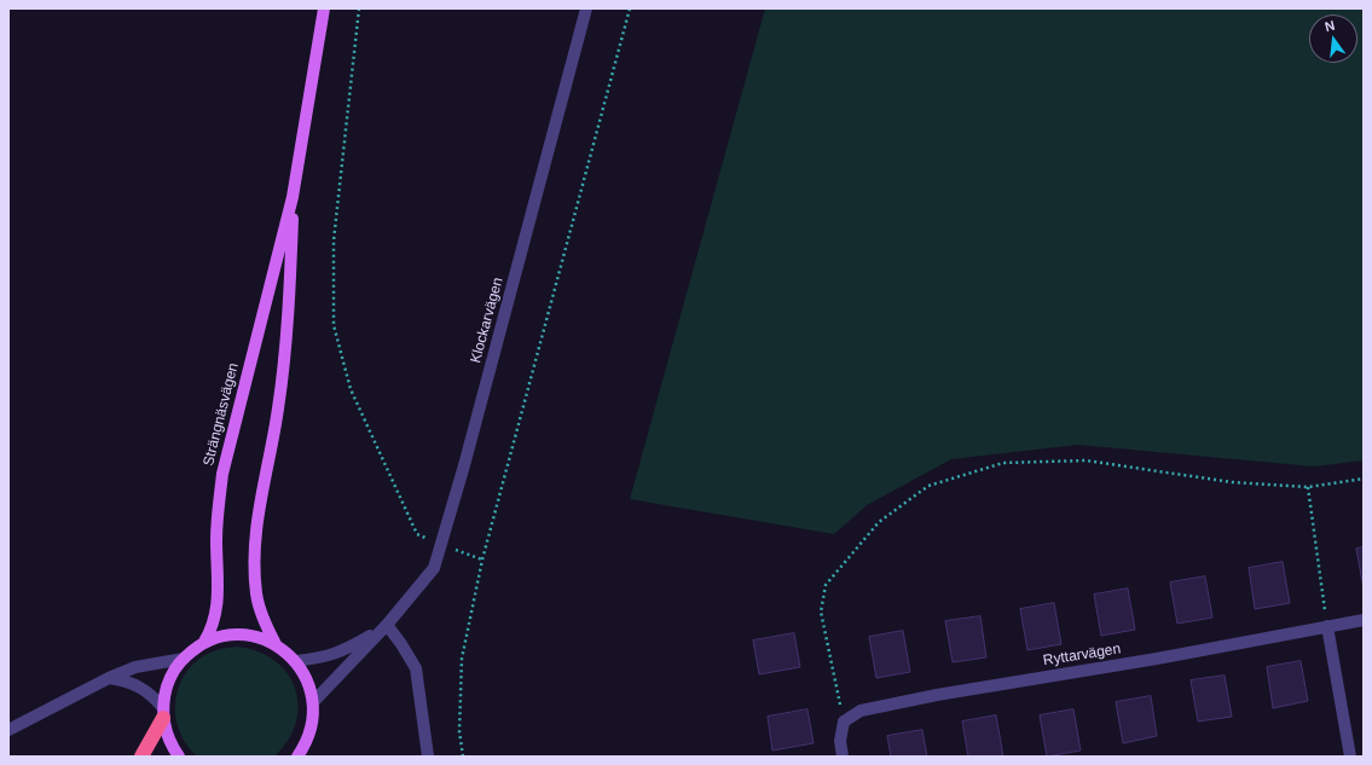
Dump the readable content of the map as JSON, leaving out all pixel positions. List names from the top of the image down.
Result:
{
  "streets": {
    "main road": ["Strängnäsvägen"],
    "street": ["Klockarvägen", "Ryttarvägen"]
  },
  "north": "top"
}
